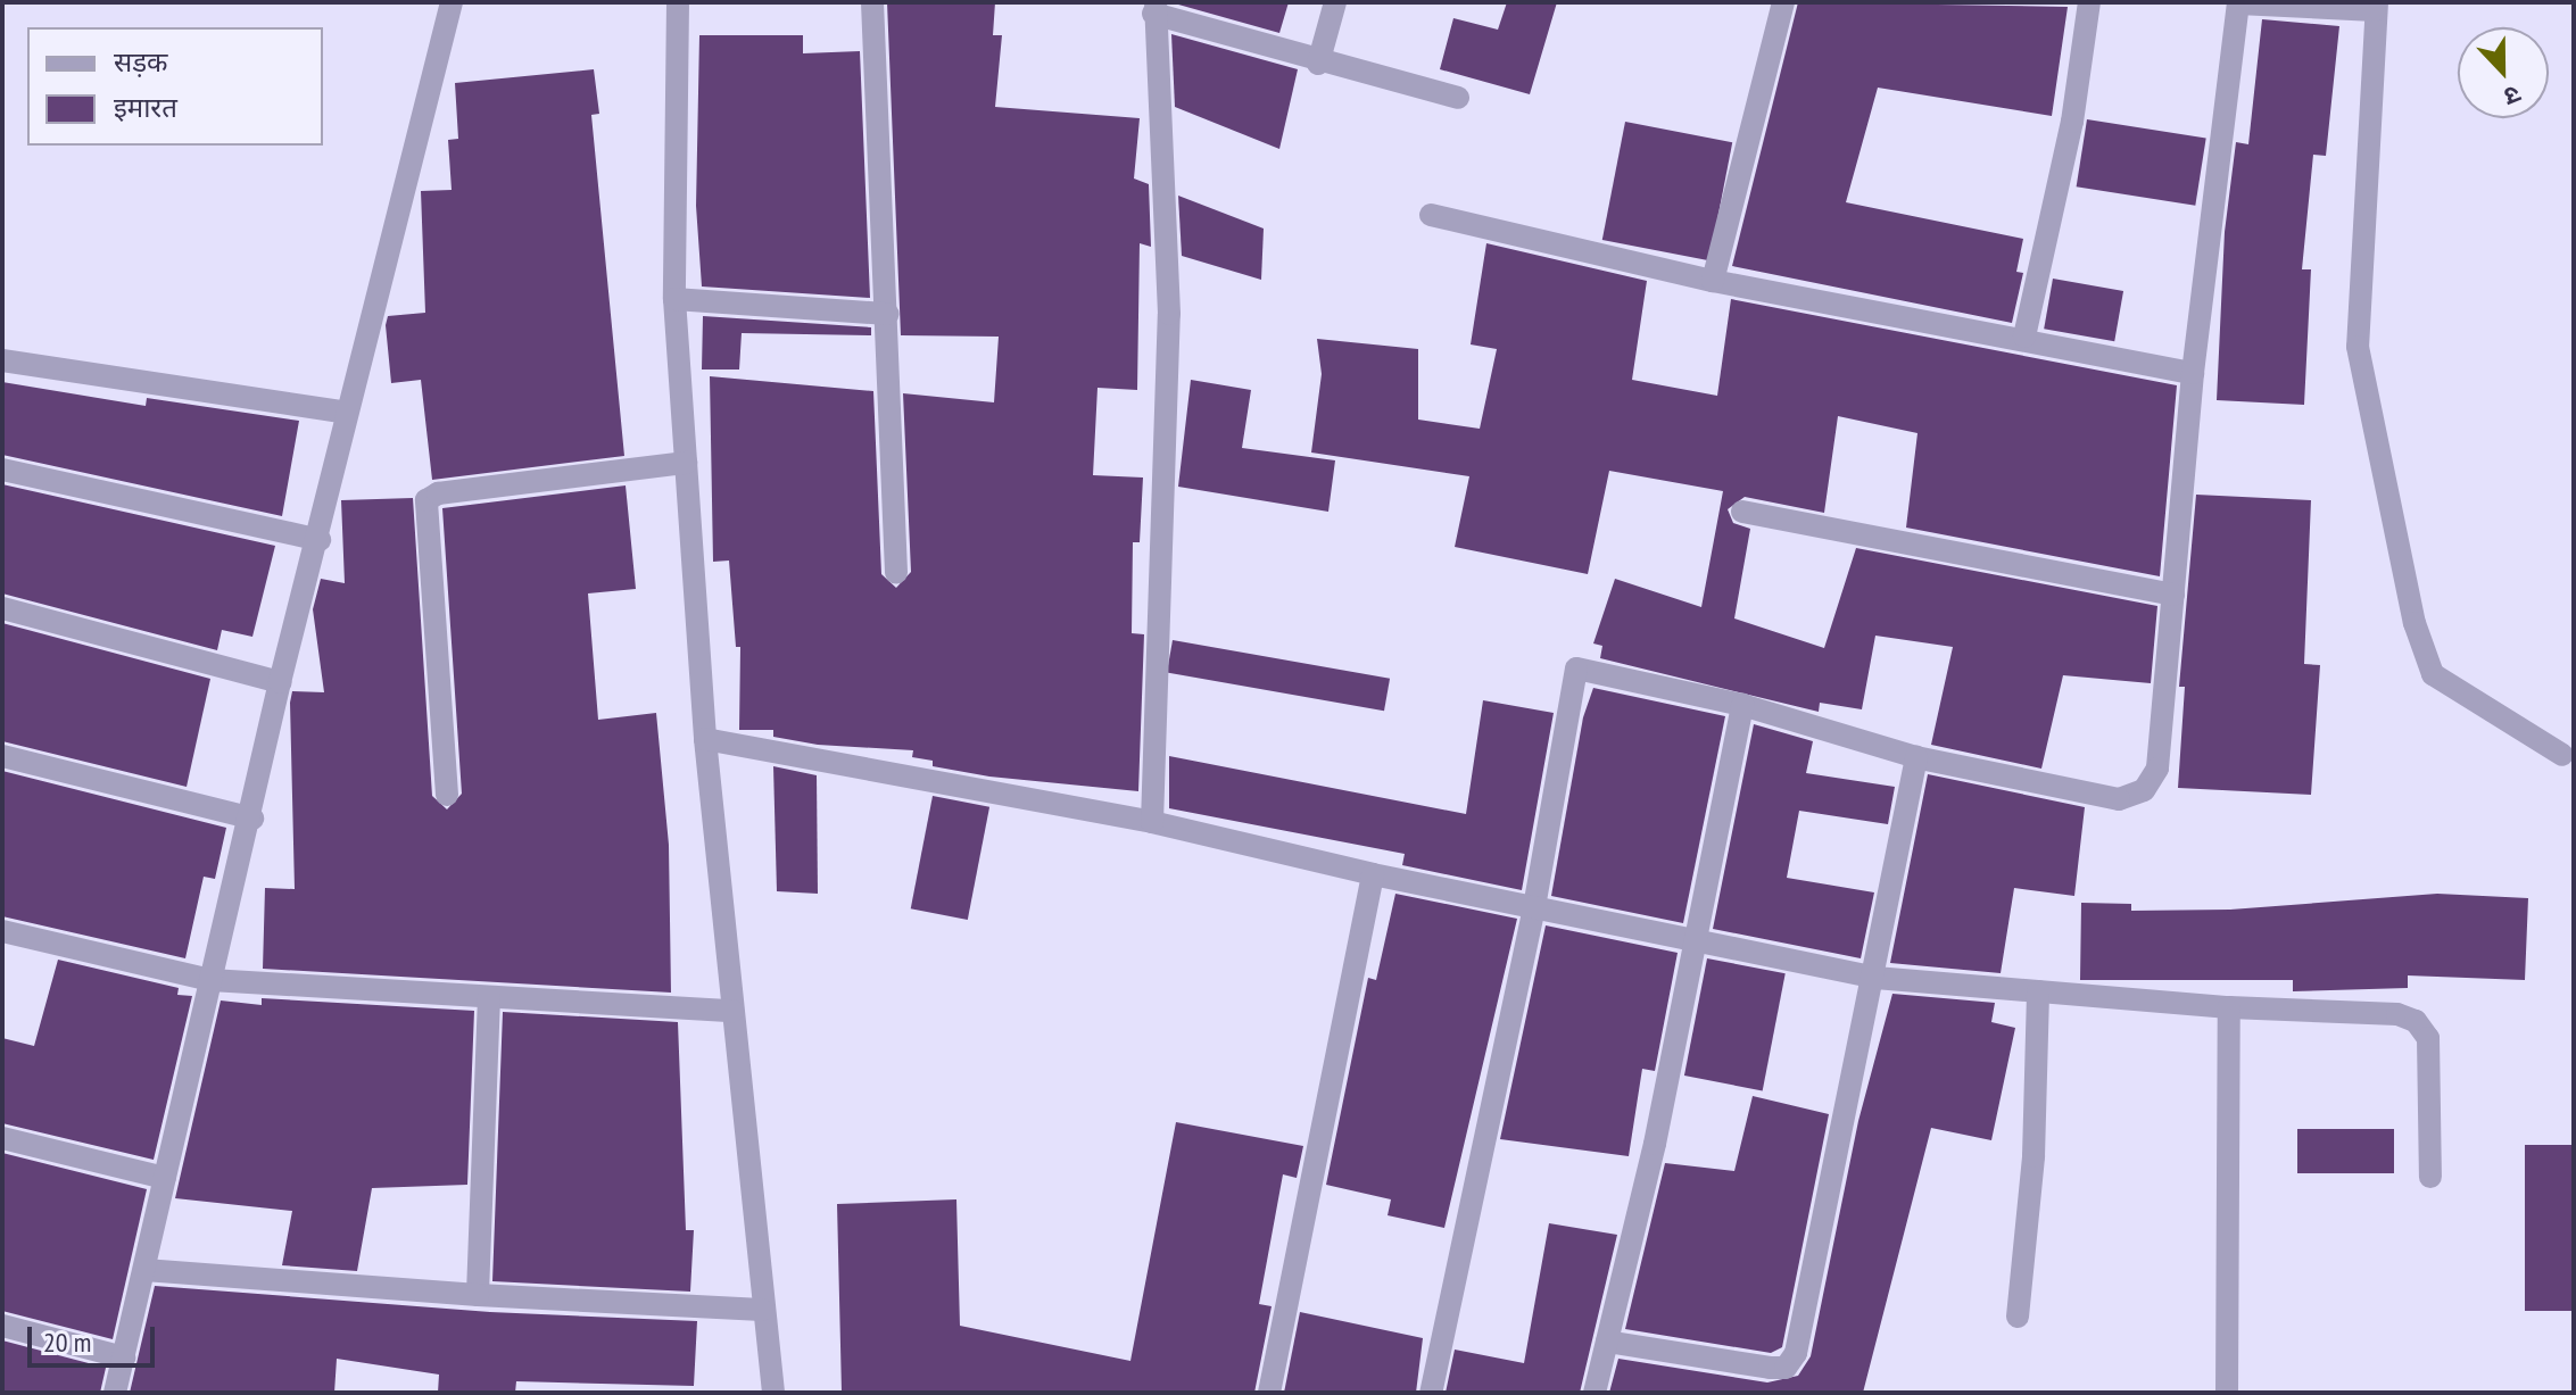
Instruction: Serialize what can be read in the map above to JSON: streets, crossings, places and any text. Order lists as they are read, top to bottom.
{
  "legend": ["सड़क", "इमारत"],
  "scale_bar": "20 m",
  "north": "bottom"
}
